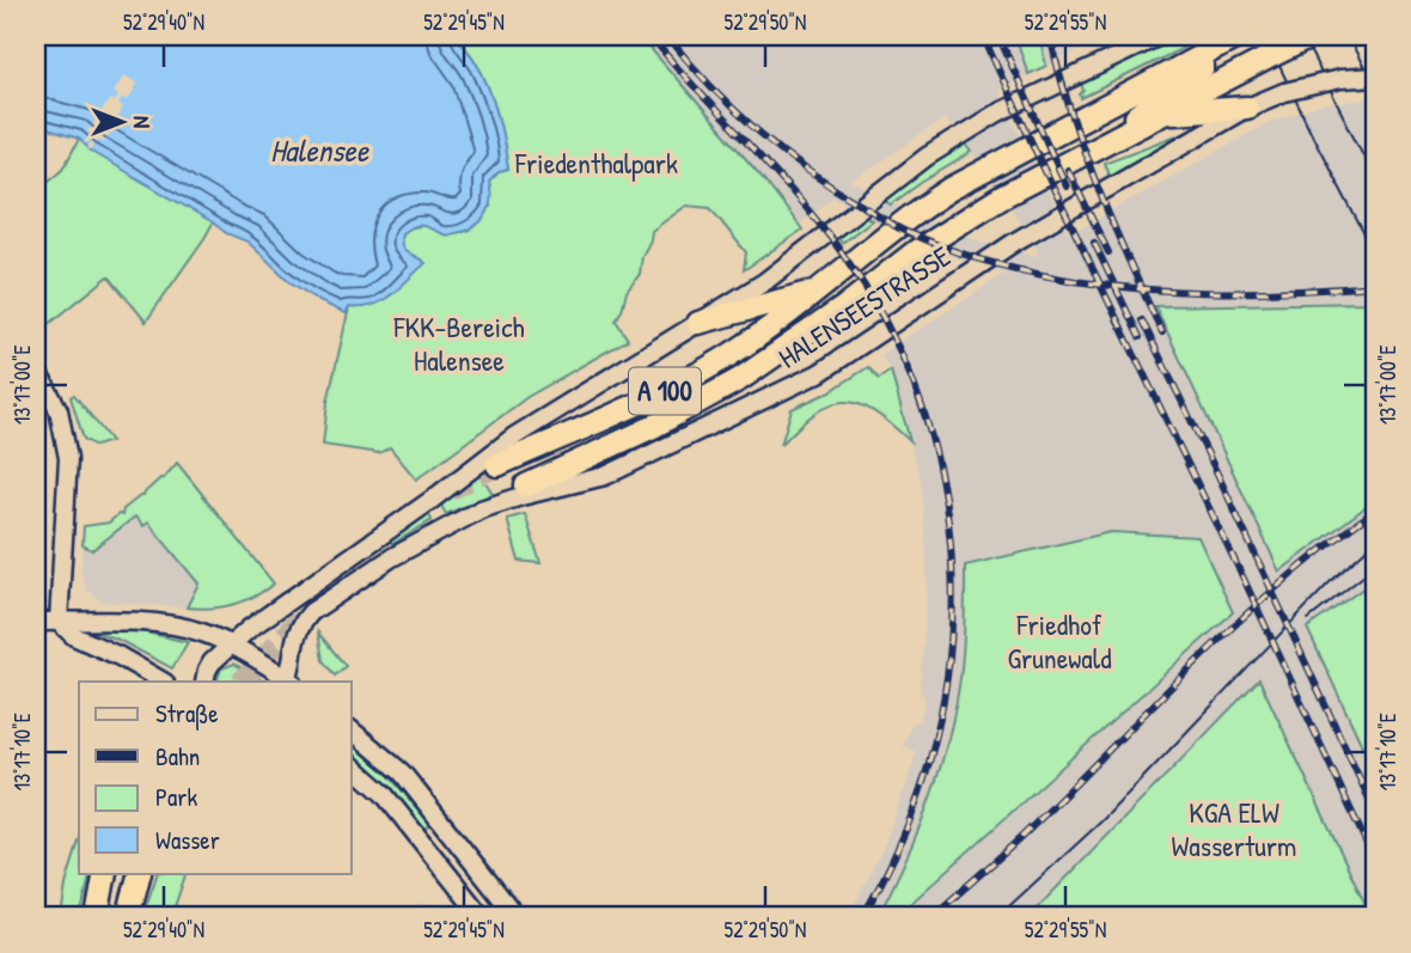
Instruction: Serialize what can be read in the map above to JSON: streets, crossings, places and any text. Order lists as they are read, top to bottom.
{
  "streets": {
    "highway": ["A 100"],
    "main road": ["HALENSEESTRASSE"]
  },
  "water": ["Halensee"],
  "parks": [
    "Friedenthalpark",
    "FKK-Bereich Halensee",
    "Friedhof Grunewald",
    "KGA ELW Wasserturm"
  ],
  "legend": [
    "Straße",
    "Bahn",
    "Park",
    "Wasser"
  ],
  "north": "right",
  "coordinates": [
    "52°29'40\"N",
    "52°29'45\"N",
    "52°29'50\"N",
    "52°29'55\"N",
    "13°17'00\"E",
    "13°17'10\"E"
  ]
}
